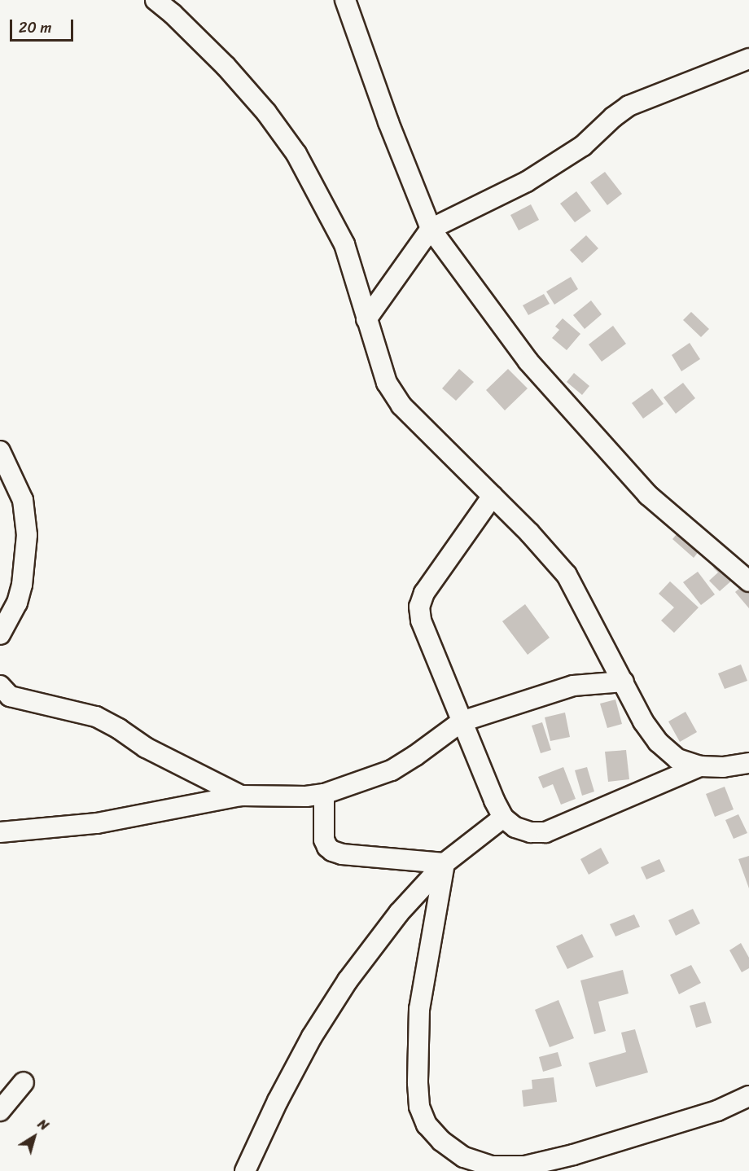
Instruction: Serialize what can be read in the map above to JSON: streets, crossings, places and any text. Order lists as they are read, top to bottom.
{
  "scale_bar": "20 m",
  "north": "top right"
}
